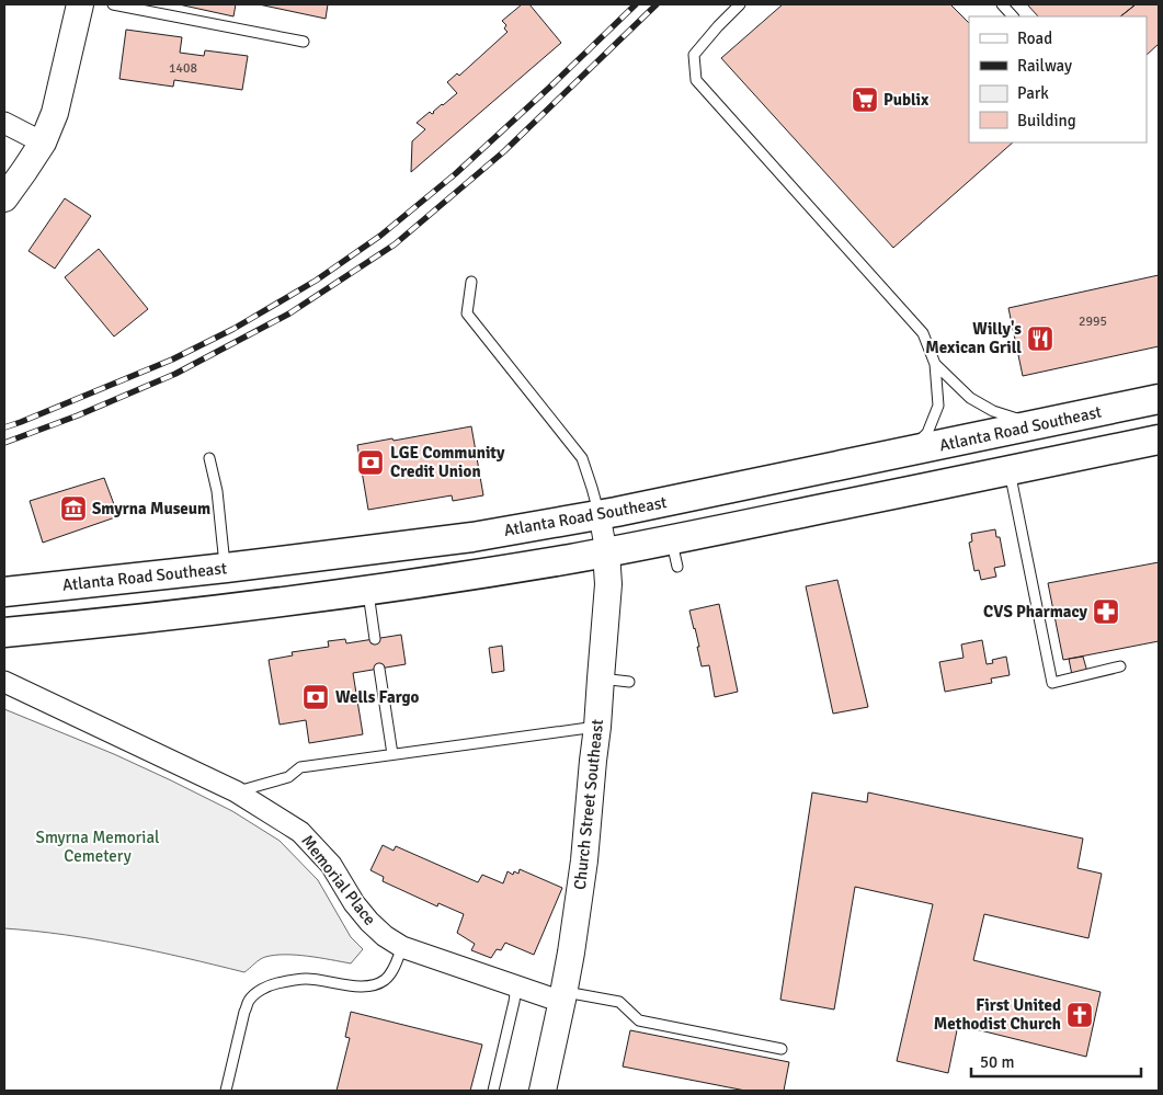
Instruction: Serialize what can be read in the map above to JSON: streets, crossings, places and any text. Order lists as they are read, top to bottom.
{
  "streets": {
    "main road": ["Atlanta Road Southeast"],
    "street": ["Church Street Southeast", "Memorial Place"]
  },
  "crossings": [
    ["Atlanta Road Southeast", "Church Street Southeast"],
    ["Church Street Southeast", "Memorial Place"]
  ],
  "parks": ["Smyrna Memorial Cemetery"],
  "places": {
    "supermarket": ["Publix"],
    "restaurant": ["Willy's Mexican Grill"],
    "bank": ["LGE Community Credit Union", "Wells Fargo"],
    "museum": ["Smyrna Museum"],
    "pharmacy": ["CVS Pharmacy"],
    "church": ["First United Methodist Church"]
  },
  "house_numbers": ["1408", "2995"],
  "legend": [
    "Road",
    "Railway",
    "Park",
    "Building"
  ],
  "scale_bar": "50 m"
}
